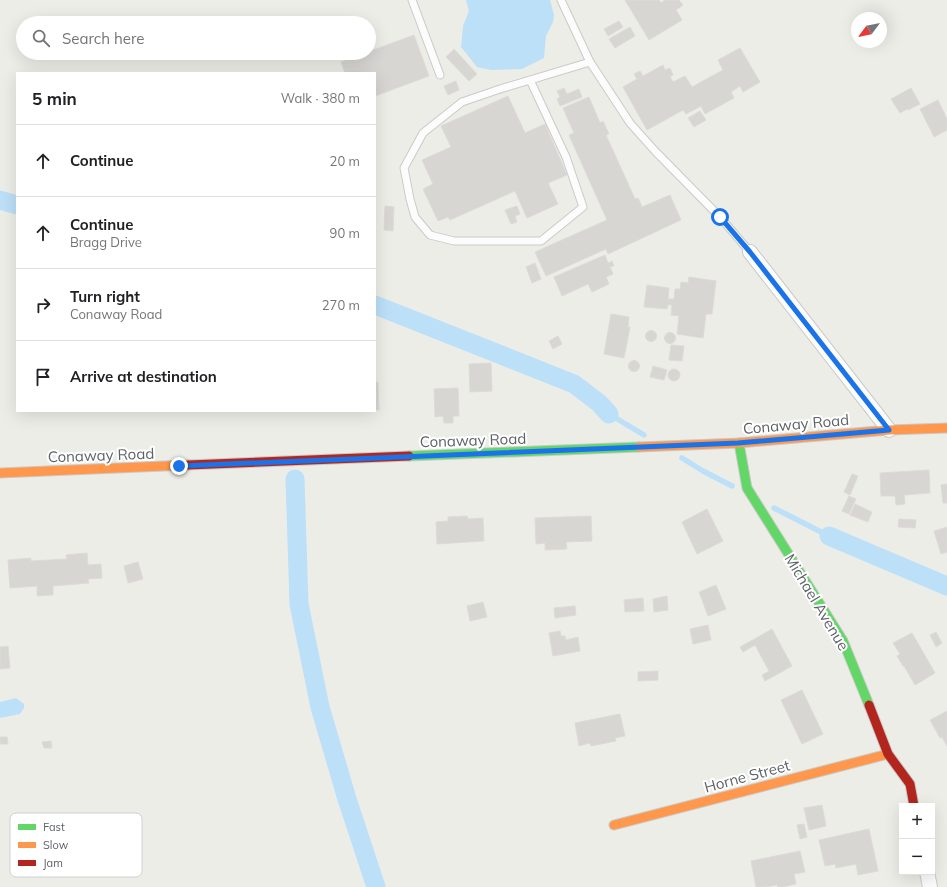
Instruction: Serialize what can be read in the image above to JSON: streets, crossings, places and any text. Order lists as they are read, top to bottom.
{
  "streets": {
    "street": ["Conaway Road", "Michael Avenue", "Horne Street"]
  },
  "crossings": [
    ["Conaway Road", "Michael Avenue"],
    ["Michael Avenue", "Horne Street"]
  ],
  "legend": ["Fast", "Slow", "Jam"],
  "north": "bottom left",
  "page": {
    "search": "Search here",
    "heading": ["5 min", "Walk · 380 m"],
    "list": [
      ["Continue", "20 m"],
      ["Continue", "Bragg Drive", "90 m"],
      ["Turn right", "Conaway Road", "270 m"],
      "Arrive at destination"
    ],
    "map_buttons": ["+", "−"]
  }
}
